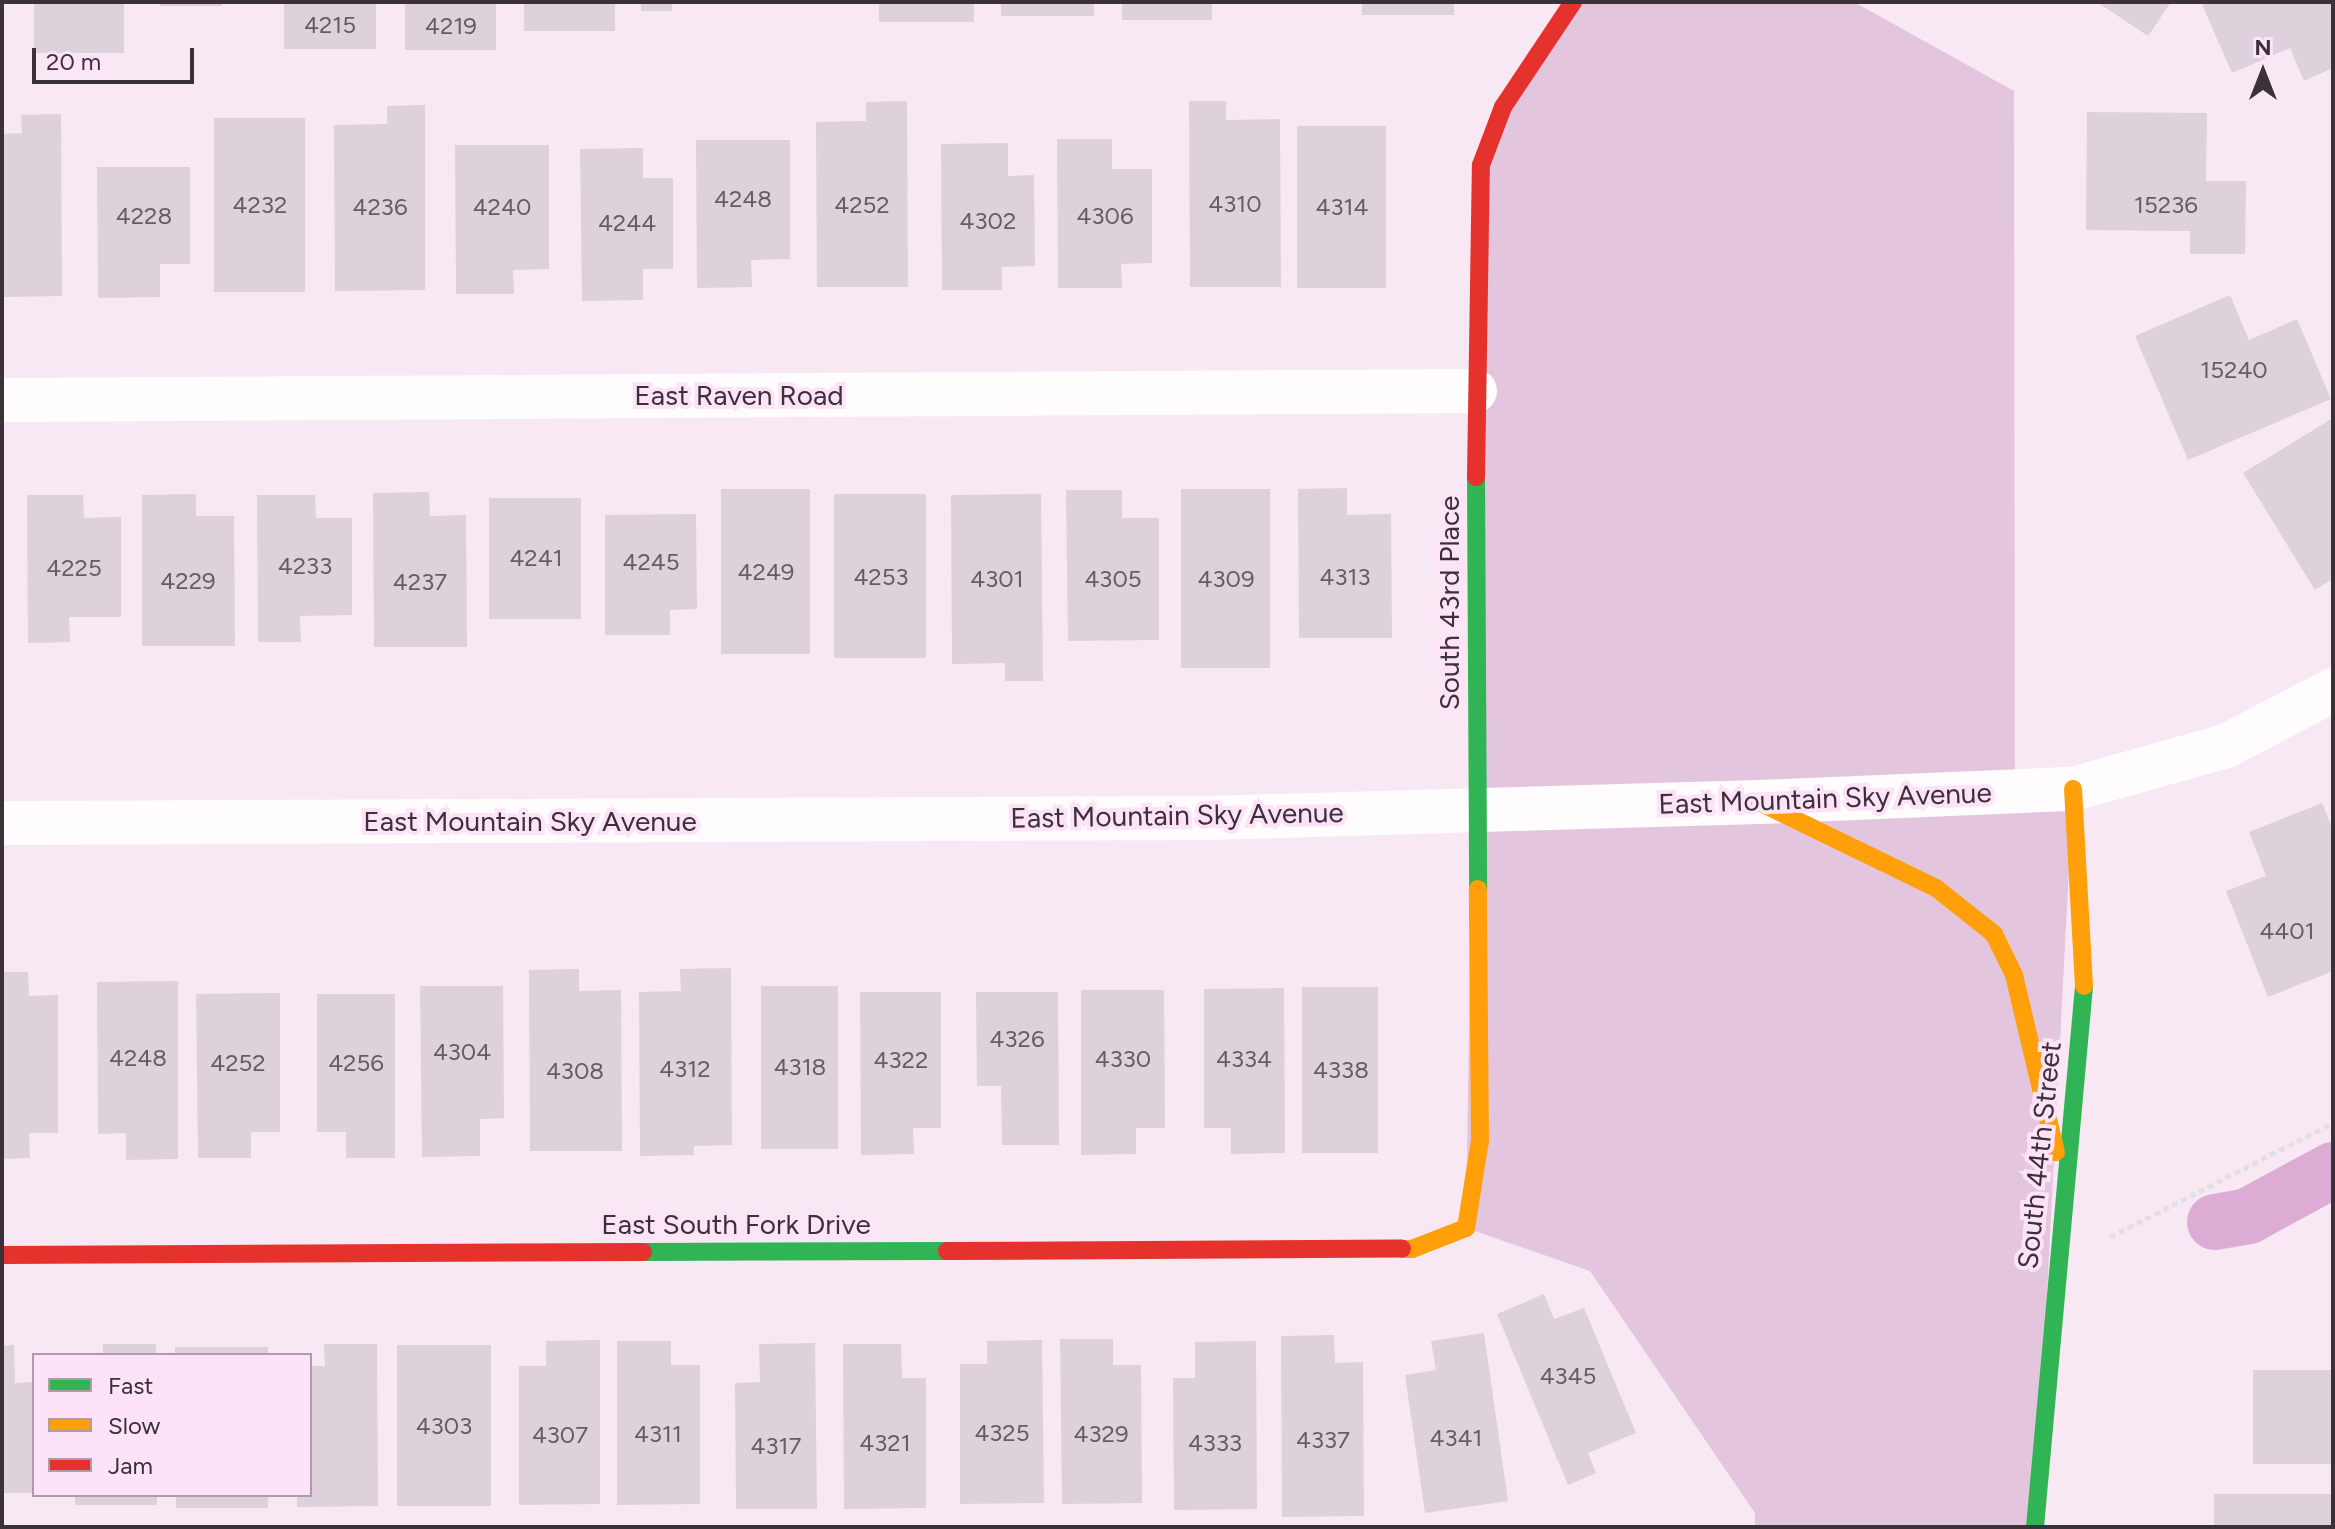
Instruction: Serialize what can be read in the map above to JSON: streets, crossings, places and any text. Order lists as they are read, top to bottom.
{
  "streets": {
    "street": [
      "East Raven Road",
      "South 43rd Place",
      "East Mountain Sky Avenue",
      "South 44th Street",
      "East South Fork Drive"
    ]
  },
  "crossings": [
    ["East Raven Road", "South 43rd Place"],
    ["South 43rd Place", "East Mountain Sky Avenue"],
    ["South 43rd Place", "East South Fork Drive"],
    ["East Mountain Sky Avenue", "South 44th Street"]
  ],
  "house_numbers": [
    "4215",
    "4219",
    "4248",
    "4310",
    "4232",
    "4252",
    "15236",
    "4236",
    "4240",
    "4314",
    "4228",
    "4306",
    "4302",
    "4244",
    "15240",
    "4241",
    "4245",
    "4233",
    "4225",
    "4249",
    "4253",
    "4313",
    "4301",
    "4305",
    "4309",
    "4229",
    "4237",
    "4401",
    "4326",
    "4304",
    "4248",
    "4330",
    "4334",
    "4322",
    "4252",
    "4256",
    "4318",
    "4312",
    "4338",
    "4308",
    "4345",
    "4303",
    "4325",
    "4311",
    "4329",
    "4307",
    "4341",
    "4337",
    "4321",
    "4333",
    "4317"
  ],
  "legend": ["Fast", "Slow", "Jam"],
  "scale_bar": "20 m",
  "north": "top"
}
